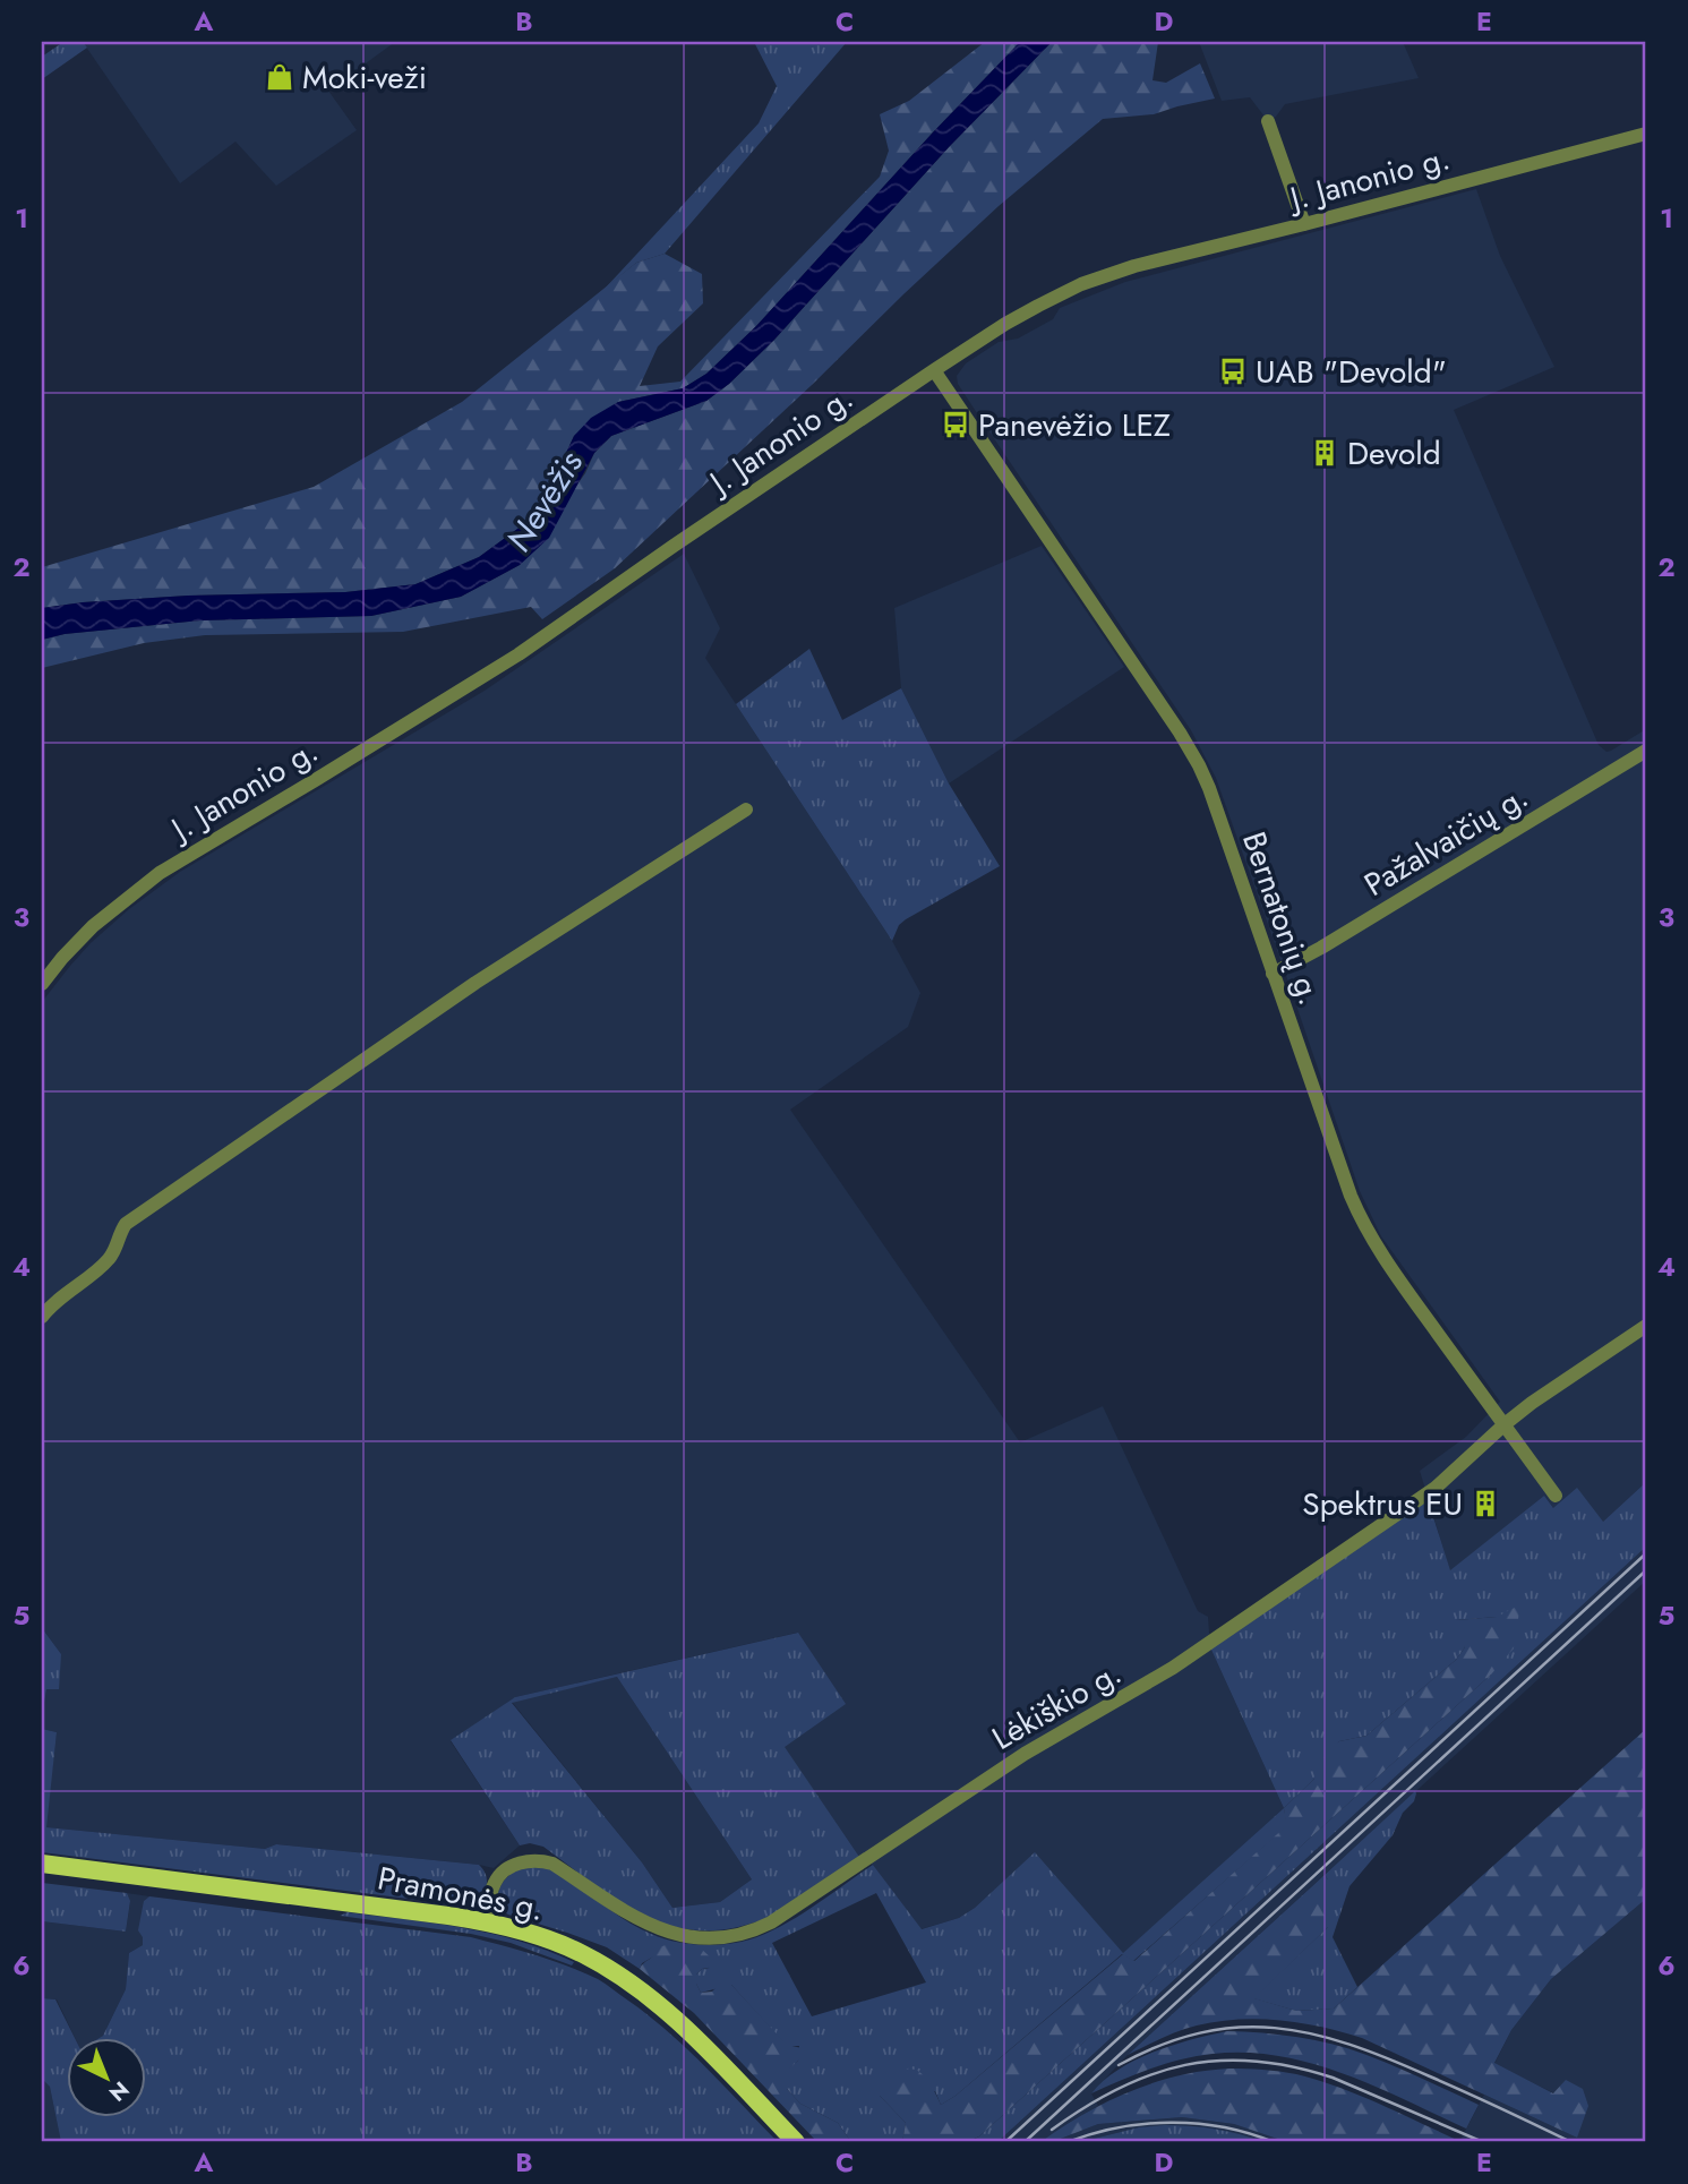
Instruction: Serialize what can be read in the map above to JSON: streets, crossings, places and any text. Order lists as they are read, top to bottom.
{
  "streets": {
    "main road": ["Pramonės g."],
    "street": [
      "J. Janonio g.",
      "Pažalvaičių g.",
      "Bernatonių g.",
      "Lėkiškio g."
    ]
  },
  "crossings": [
    ["J. Janonio g.", "Bernatonių g."],
    ["Pažalvaičių g.", "Bernatonių g."],
    ["Bernatonių g.", "Lėkiškio g."],
    ["Lėkiškio g.", "Pramonės g."]
  ],
  "water": ["Nevėžis"],
  "places": {
    "shop": ["Moki-veži"],
    "bus stop": ["UAB \"Devold\"", "Panevėžio LEZ"],
    "building": ["Devold", "Spektrus EU"]
  },
  "north": "bottom right",
  "grid": {
    "columns": [
      "A",
      "B",
      "C",
      "D",
      "E"
    ],
    "rows": [
      "1",
      "2",
      "3",
      "4",
      "5",
      "6"
    ]
  }
}
